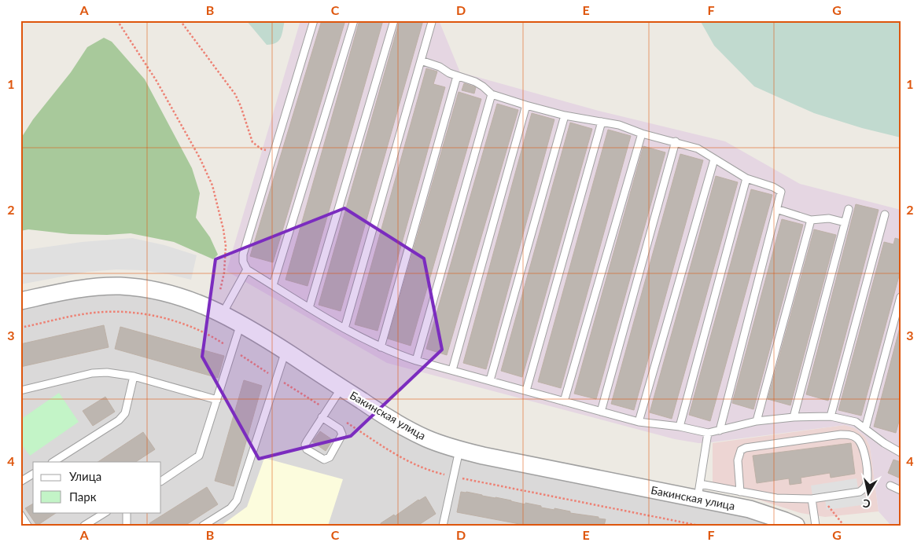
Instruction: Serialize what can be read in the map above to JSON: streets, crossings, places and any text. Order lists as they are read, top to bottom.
{
  "streets": {
    "street": ["Бакинская улица"]
  },
  "legend": ["Улица", "Парк"],
  "north": "bottom",
  "grid": {
    "columns": [
      "A",
      "B",
      "C",
      "D",
      "E",
      "F",
      "G"
    ],
    "rows": [
      "1",
      "2",
      "3",
      "4"
    ]
  }
}
